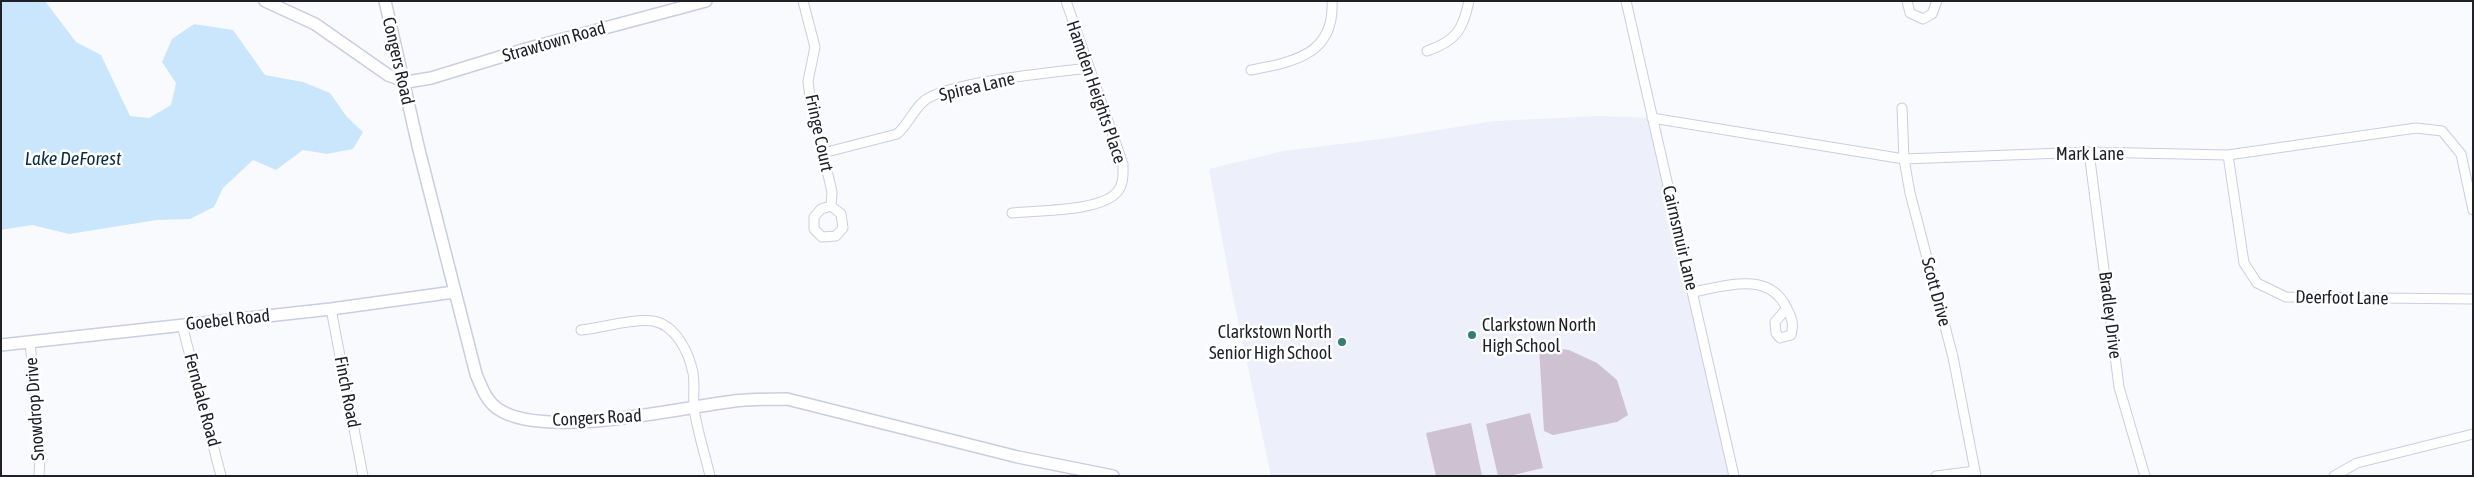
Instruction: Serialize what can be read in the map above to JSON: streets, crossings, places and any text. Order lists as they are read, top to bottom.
{
  "streets": {
    "street": [
      "Strawtown Road",
      "Congers Road",
      "Spirea Lane",
      "Hamden Heights Place",
      "Fringe Court",
      "Mark Lane",
      "Cairnsmuir Lane",
      "Scott Drive",
      "Deerfoot Lane",
      "Bradley Drive",
      "Goebel Road",
      "Finch Road",
      "Ferndale Road",
      "Snowdrop Drive"
    ]
  },
  "crossings": [
    ["Strawtown Road", "Congers Road"],
    ["Congers Road", "Goebel Road"],
    ["Spirea Lane", "Hamden Heights Place"],
    ["Spirea Lane", "Fringe Court"],
    ["Mark Lane", "Cairnsmuir Lane"],
    ["Mark Lane", "Scott Drive"],
    ["Mark Lane", "Deerfoot Lane"],
    ["Mark Lane", "Bradley Drive"],
    ["Goebel Road", "Finch Road"],
    ["Goebel Road", "Ferndale Road"],
    ["Goebel Road", "Snowdrop Drive"]
  ],
  "water": ["Lake DeForest"],
  "places": ["Clarkstown North High School", "Clarkstown North Senior High School"]
}
